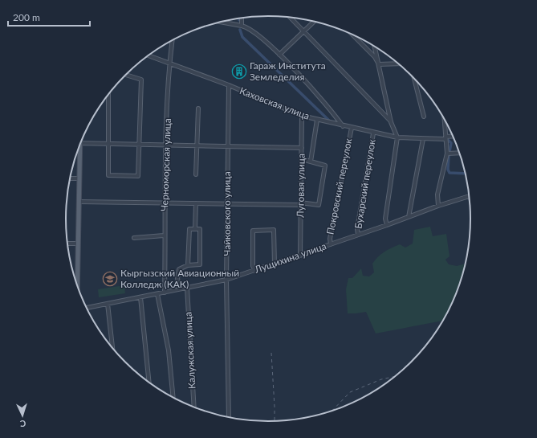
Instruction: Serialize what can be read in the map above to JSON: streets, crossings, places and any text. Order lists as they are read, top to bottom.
{
  "streets": {
    "street": [
      "Каховская улица",
      "Черноморская улица",
      "Бухарский переулок",
      "Луговая улица",
      "Покровский переулок",
      "Чайковского улица",
      "Лущихина улица",
      "Калужская улица"
    ]
  },
  "crossings": [
    ["Каховская улица", "Черноморская улица"],
    ["Каховская улица", "Бухарский переулок"],
    ["Каховская улица", "Луговая улица"],
    ["Каховская улица", "Покровский переулок"],
    ["Каховская улица", "Чайковского улица"],
    ["Черноморская улица", "Лущихина улица"],
    ["Бухарский переулок", "Лущихина улица"],
    ["Луговая улица", "Лущихина улица"],
    ["Покровский переулок", "Лущихина улица"],
    ["Чайковского улица", "Лущихина улица"],
    ["Лущихина улица", "Калужская улица"]
  ],
  "places": {
    "building": ["Гараж Института Земледелия"],
    "school or university": ["Кыргызский Авиационный Колледж (КАК)"]
  },
  "scale_bar": "200 m",
  "north": "bottom"
}
